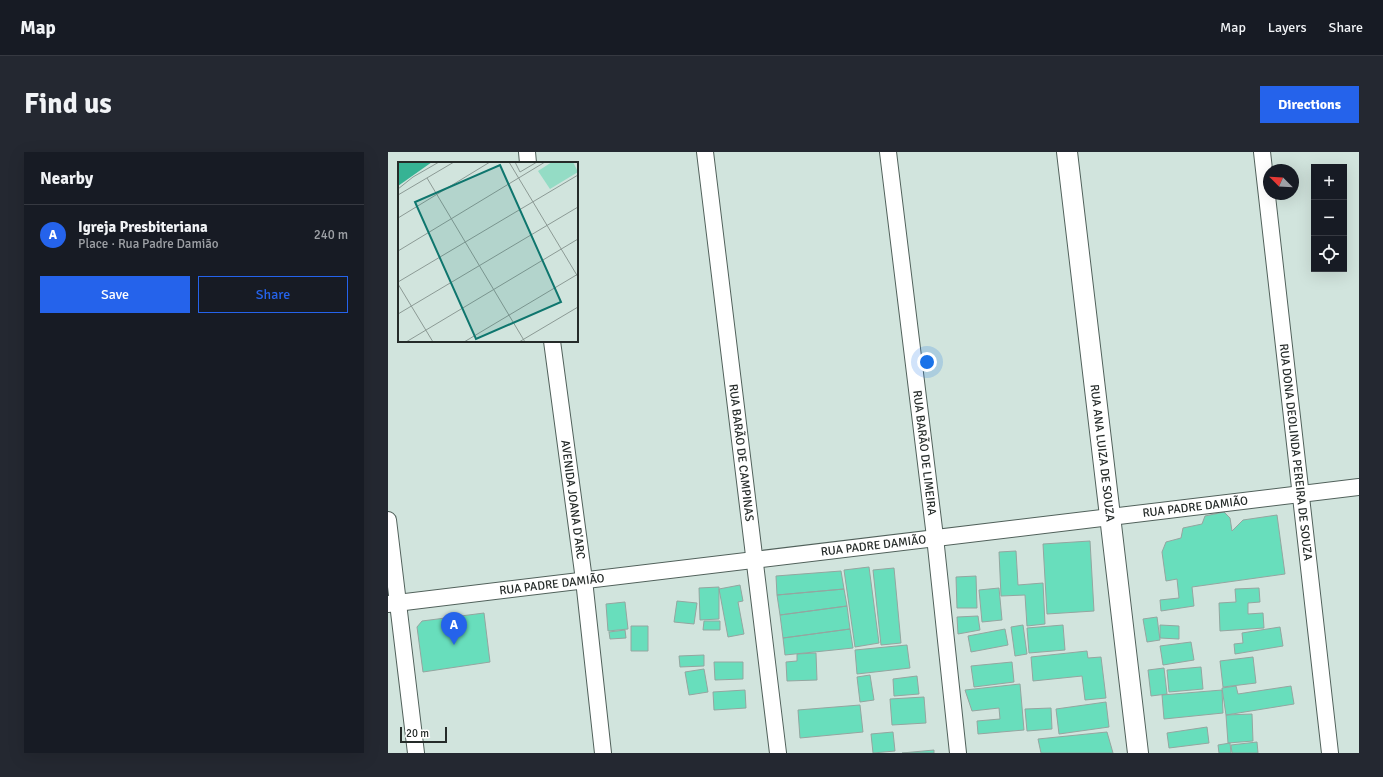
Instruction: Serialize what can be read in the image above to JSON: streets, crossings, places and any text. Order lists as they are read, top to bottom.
{
  "streets": {
    "street": [
      "RUA BARÃO DE LIMEIRA",
      "RUA BARÃO DE CAMPINAS",
      "RUA ANA LUIZA DE SOUZA",
      "RUA DONA DEOLINDA PEREIRA DE SOUZA",
      "AVENIDA JOANA D'ARC",
      "RUA PADRE DAMIÃO"
    ]
  },
  "crossings": [
    ["RUA BARÃO DE LIMEIRA", "RUA PADRE DAMIÃO"],
    ["RUA BARÃO DE CAMPINAS", "RUA PADRE DAMIÃO"],
    ["RUA ANA LUIZA DE SOUZA", "RUA PADRE DAMIÃO"],
    ["RUA DONA DEOLINDA PEREIRA DE SOUZA", "RUA PADRE DAMIÃO"],
    ["AVENIDA JOANA D'ARC", "RUA PADRE DAMIÃO"]
  ],
  "scale_bar": "20 m",
  "north": "top left",
  "page": {
    "header": "Map",
    "nav": ["Map", "Layers", "Share"],
    "buttons": [
      "Directions",
      ["Save", "Share"]
    ],
    "title": "Find us",
    "heading": "Nearby",
    "map_buttons": ["+", "−"],
    "list": [
      {
        "mark": "A",
        "name": "Igreja Presbiteriana",
        "note": "Place · Rua Padre Damião",
        "value": "240 m"
      }
    ],
    "pins": "A",
    "scale": "20 m"
  }
}
